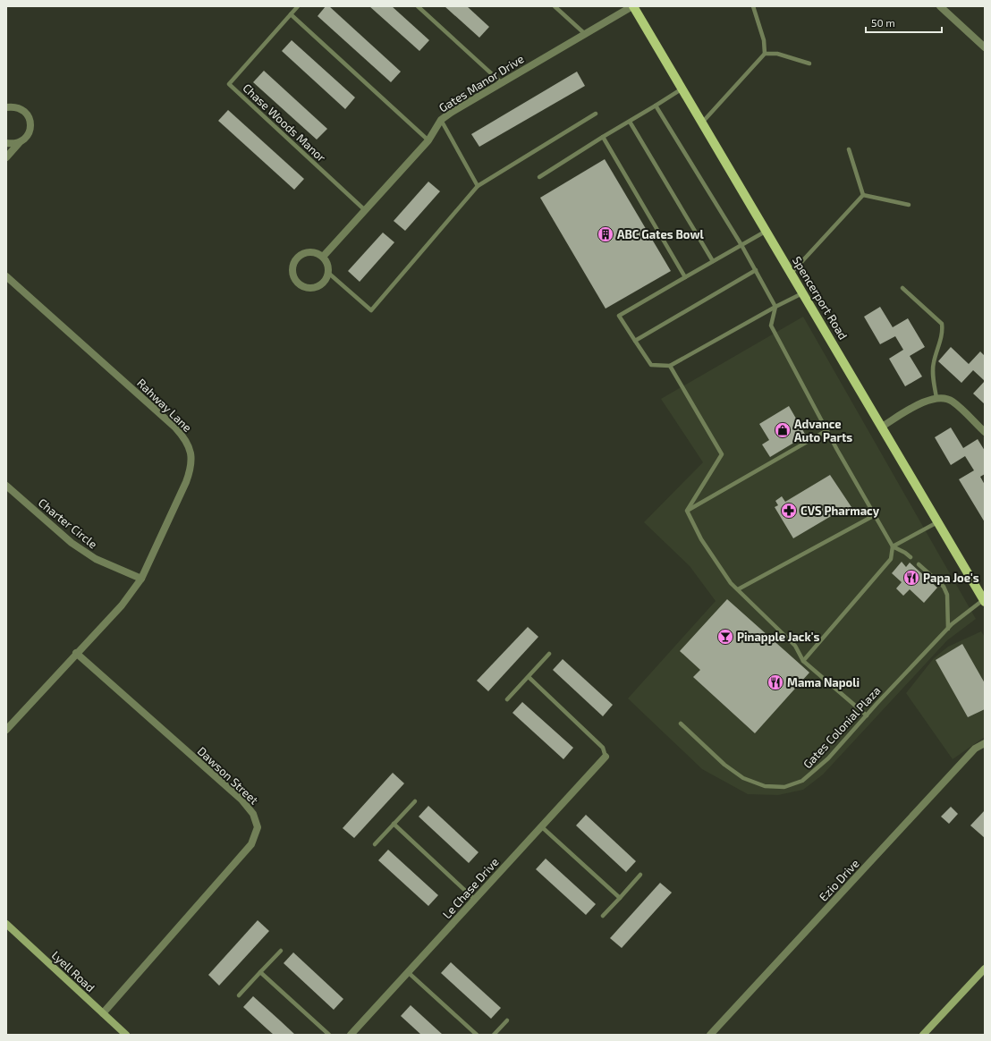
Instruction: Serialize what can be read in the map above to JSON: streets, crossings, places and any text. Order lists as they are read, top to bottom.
{
  "streets": {
    "main road": ["Spencerport Road"],
    "street": [
      "Gates Manor Drive",
      "Rahway Lane",
      "Charter Circle",
      "Dawson Street",
      "Ezio Drive",
      "Le Chase Drive",
      "Lyell Road"
    ],
    "lane": ["Chase Woods Manor", "Gates Colonial Plaza"]
  },
  "crossings": [
    ["Gates Manor Drive", "Chase Woods Manor"],
    ["Gates Manor Drive", "Spencerport Road"],
    ["Spencerport Road", "Gates Colonial Plaza"],
    ["Rahway Lane", "Charter Circle"],
    ["Rahway Lane", "Dawson Street"],
    ["Dawson Street", "Lyell Road"]
  ],
  "places": {
    "building": ["ABC Gates Bowl"],
    "shop": ["Advance Auto Parts"],
    "pharmacy": ["CVS Pharmacy"],
    "restaurant": ["Papa Joe's", "Mama Napoli"],
    "bar": ["Pinapple Jack's"]
  },
  "scale_bar": "50 m"
}
